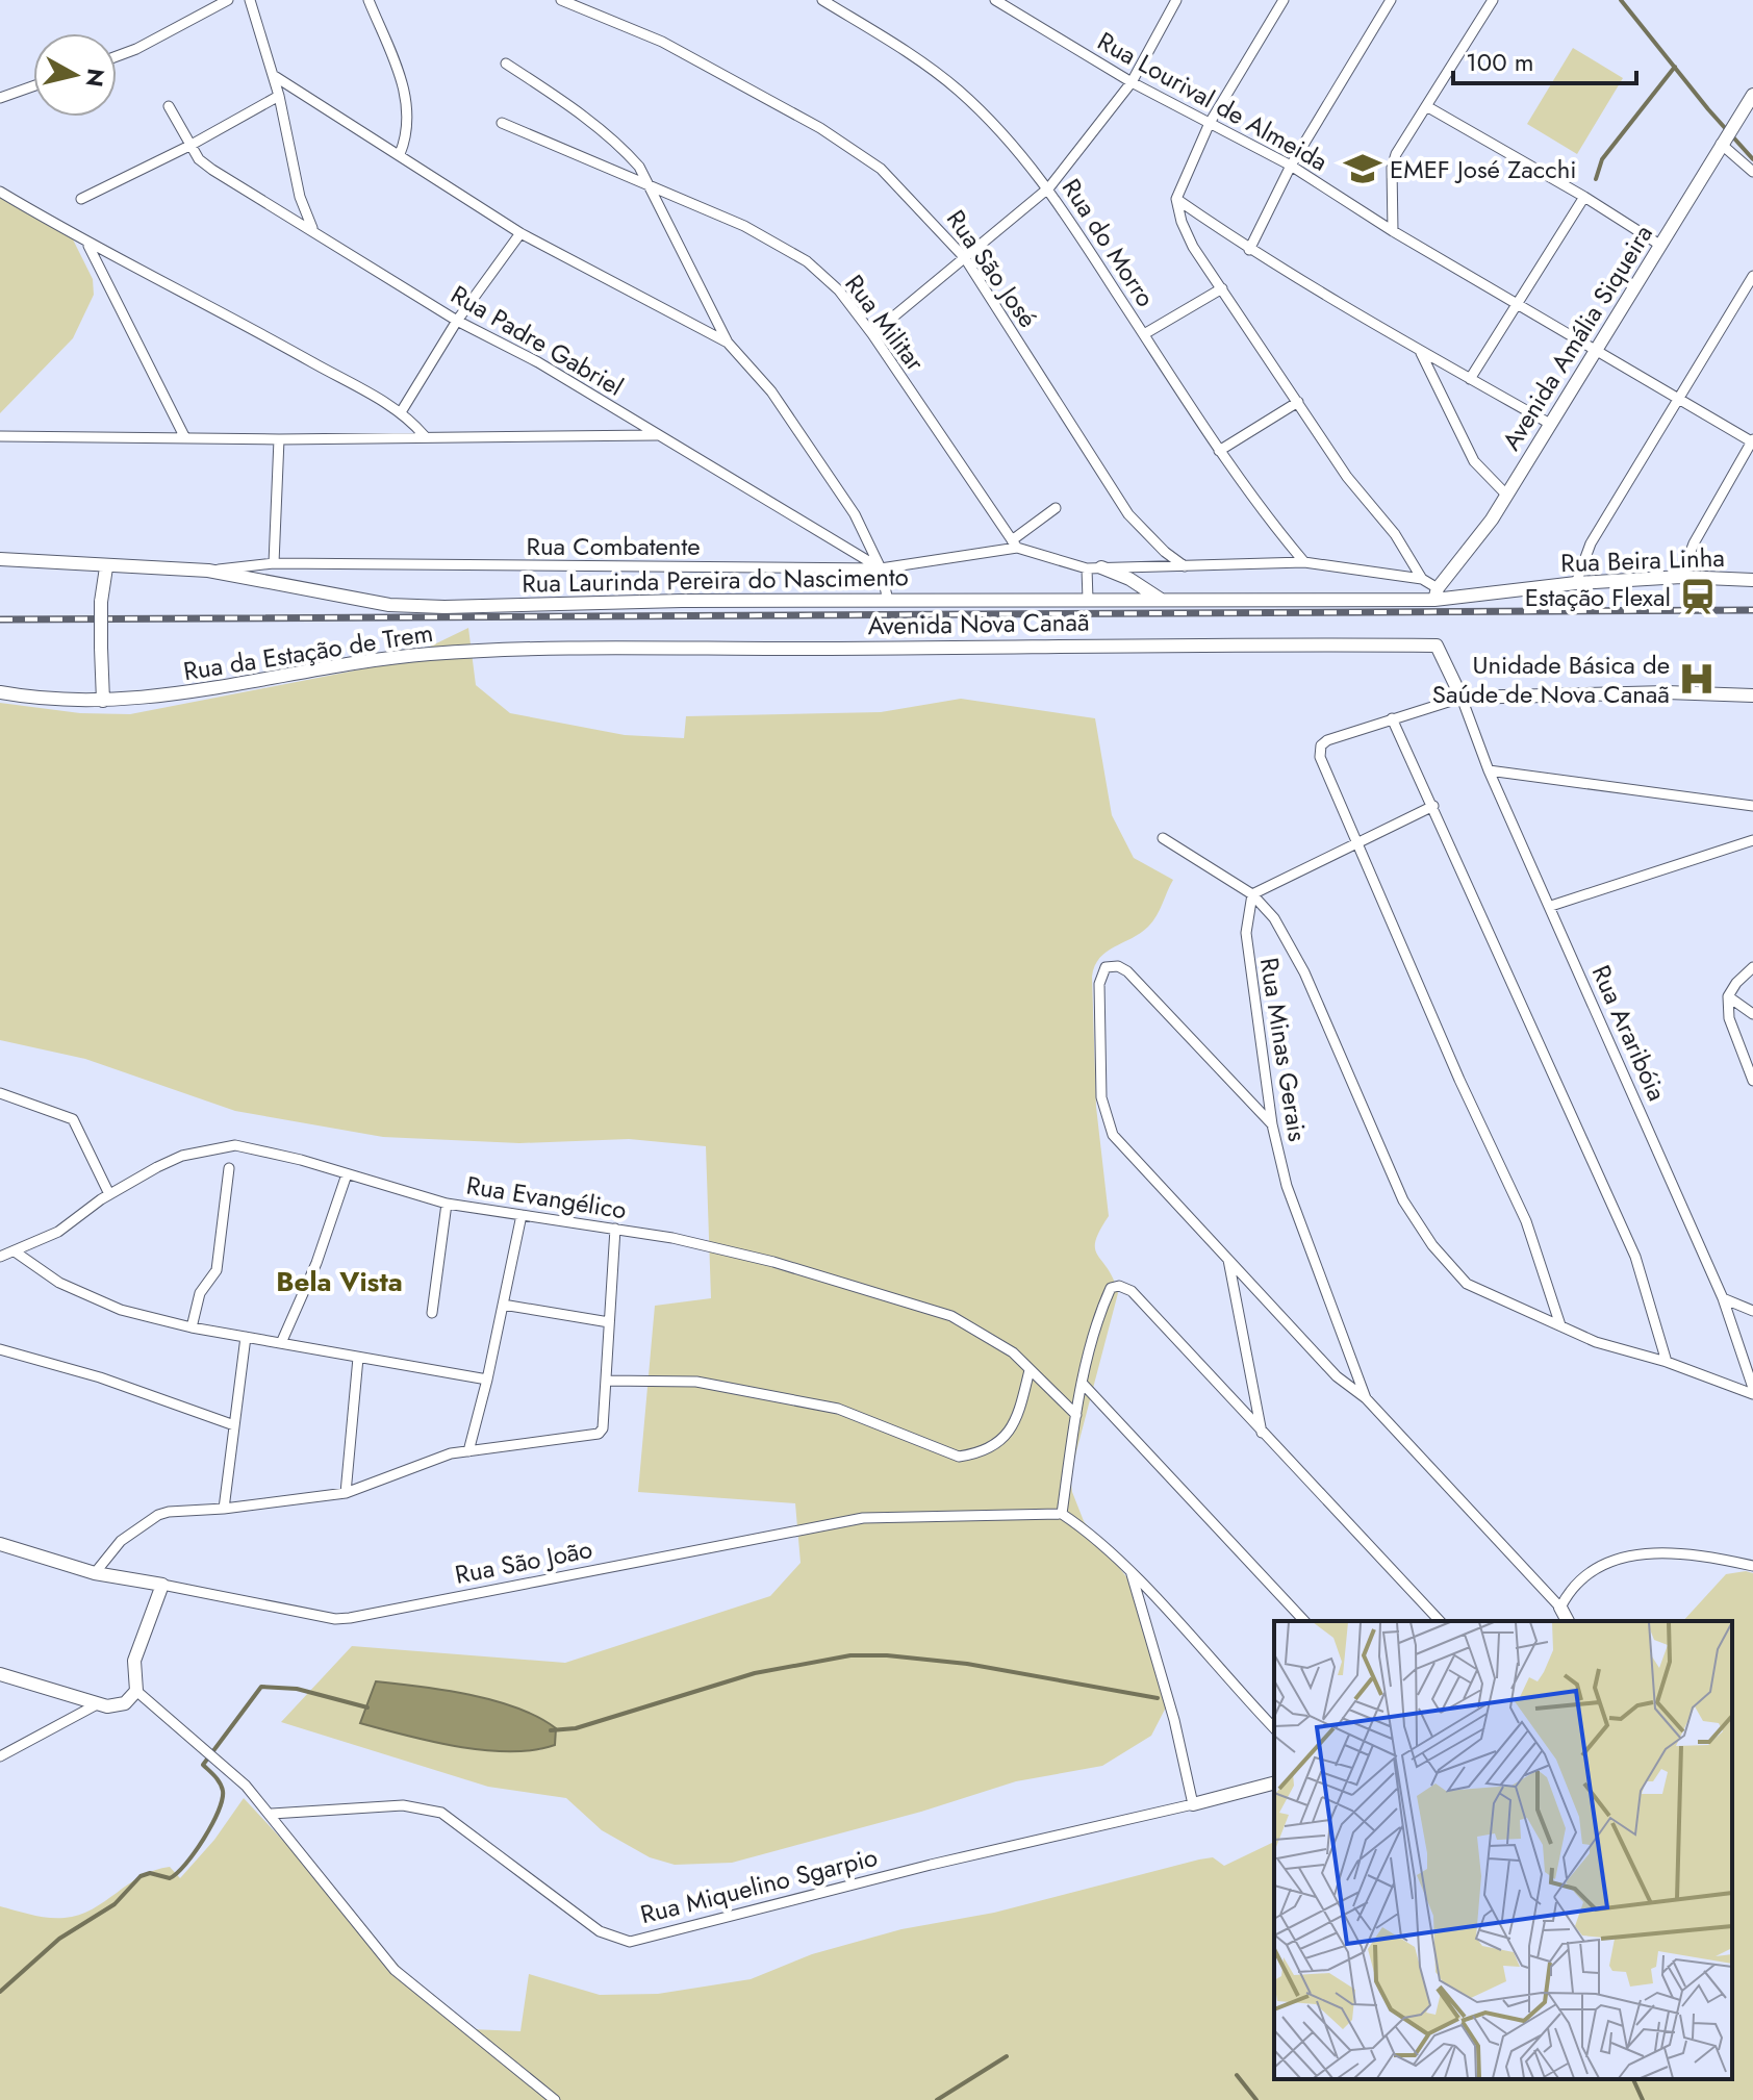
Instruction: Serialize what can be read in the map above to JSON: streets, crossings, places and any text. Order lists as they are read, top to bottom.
{
  "streets": {
    "street": [
      "Rua Lourival de Almeida",
      "Rua do Morro",
      "Rua São José",
      "Rua Militar",
      "Avenida Amália Siqueira",
      "Rua Padre Gabriel",
      "Rua Combatente",
      "Rua Beira Linha",
      "Rua Laurinda Pereira do Nascimento",
      "Avenida Nova Canaã",
      "Rua da Estação de Trem",
      "Rua Araribóia",
      "Rua Minas Gerais",
      "Rua Evangélico",
      "Rua São João",
      "Rua Miquelino Sgarpio"
    ]
  },
  "crossings": [
    ["Rua Lourival de Almeida", "Avenida Amália Siqueira"],
    ["Rua Militar", "Rua Combatente"],
    ["Avenida Amália Siqueira", "Rua Beira Linha"],
    ["Avenida Amália Siqueira", "Rua Laurinda Pereira do Nascimento"],
    ["Rua Padre Gabriel", "Rua Combatente"],
    ["Rua Combatente", "Rua Laurinda Pereira do Nascimento"],
    ["Rua Beira Linha", "Rua Laurinda Pereira do Nascimento"],
    ["Avenida Nova Canaã", "Rua da Estação de Trem"],
    ["Avenida Nova Canaã", "Rua Araribóia"]
  ],
  "districts": ["Bela Vista"],
  "places": {
    "school or university": ["EMEF José Zacchi"],
    "station": ["Estação Flexal"],
    "hospital": ["Unidade Básica de Saúde de Nova Canaã"]
  },
  "scale_bar": "100 m",
  "north": "right"
}
